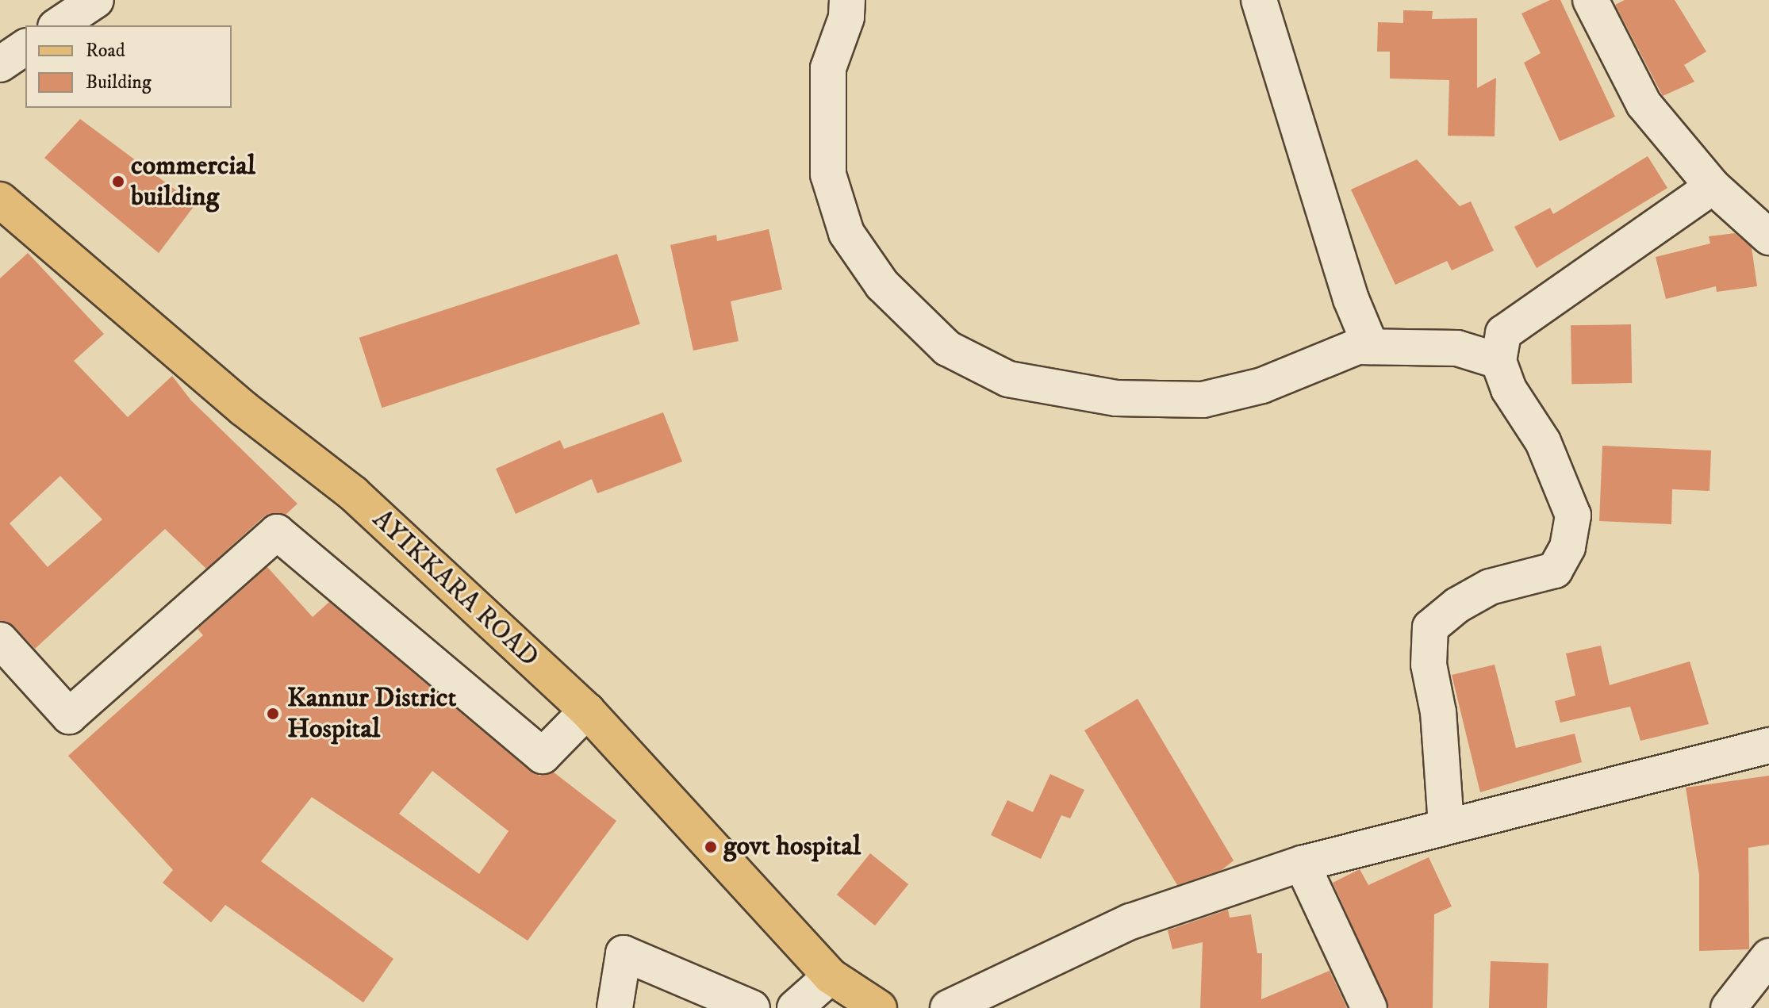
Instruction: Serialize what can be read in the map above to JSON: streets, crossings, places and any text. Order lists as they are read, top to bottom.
{
  "streets": {
    "main road": ["AYIKKARA ROAD"]
  },
  "places": ["commercial building", "Kannur District Hospital", "govt hospital"],
  "legend": ["Road", "Building"]
}
